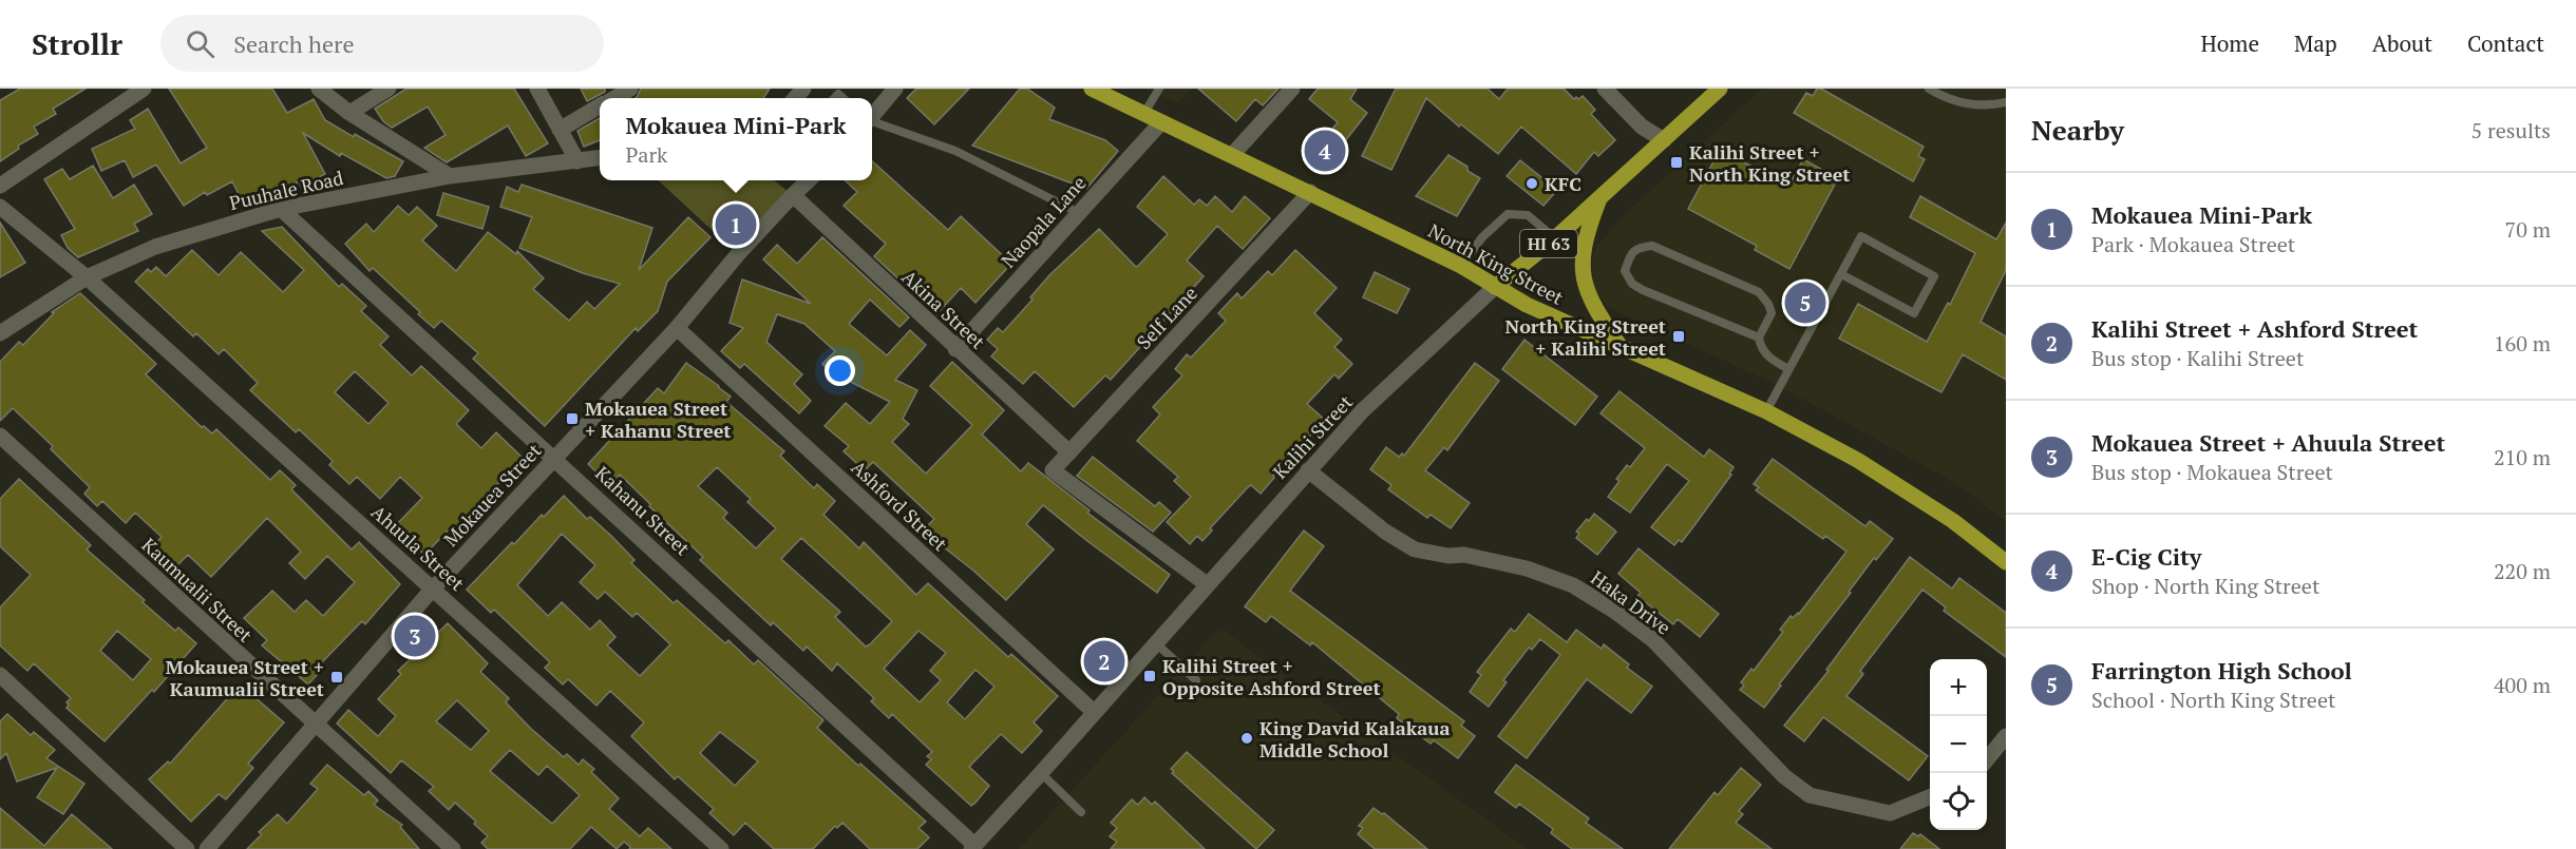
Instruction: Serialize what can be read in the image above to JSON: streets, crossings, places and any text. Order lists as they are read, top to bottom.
{
  "streets": {
    "main road": ["HI 63", "North King Street", "Kalihi Street"],
    "street": [
      "Puuhale Road",
      "Naopala Lane",
      "Akina Street",
      "Self Lane",
      "Mokauea Street",
      "Ashford Street",
      "Kahanu Street",
      "Ahuula Street",
      "Kaumualii Street",
      "Haka Drive"
    ]
  },
  "crossings": [
    ["Puuhale Road", "Kahanu Street"],
    ["Puuhale Road", "Ahuula Street"],
    ["Naopala Lane", "North King Street"],
    ["Naopala Lane", "Akina Street"],
    ["North King Street", "Self Lane"],
    ["North King Street", "Kalihi Street"],
    ["Akina Street", "Self Lane"],
    ["Akina Street", "Mokauea Street"],
    ["Self Lane", "Kalihi Street"],
    ["Kalihi Street", "Ashford Street"],
    ["Kalihi Street", "Kahanu Street"],
    ["Kalihi Street", "Haka Drive"],
    ["Mokauea Street", "Ashford Street"],
    ["Mokauea Street", "Kahanu Street"],
    ["Mokauea Street", "Ahuula Street"],
    ["Mokauea Street", "Kaumualii Street"]
  ],
  "places": {
    "transit": [
      "Kalihi Street + North King Street",
      "North King Street + Kalihi Street",
      "Mokauea Street + Kahanu Street",
      "Kalihi Street + Opposite Ashford Street",
      "Mokauea Street + Kaumualii Street"
    ],
    "other": ["KFC", "King David Kalakaua Middle School"]
  },
  "page": {
    "header": "Strollr",
    "search": "Search here",
    "nav": [
      "Home",
      "Map",
      "About",
      "Contact"
    ],
    "heading": ["Nearby", "5 results"],
    "popup": ["Mokauea Mini-Park", "Park"],
    "pins": [
      "4",
      "1",
      "5",
      "3",
      "2"
    ],
    "list": [
      {
        "mark": "1",
        "name": "Mokauea Mini-Park",
        "note": "Park · Mokauea Street",
        "value": "70 m"
      },
      {
        "mark": "2",
        "name": "Kalihi Street + Ashford Street",
        "note": "Bus stop · Kalihi Street",
        "value": "160 m"
      },
      {
        "mark": "3",
        "name": "Mokauea Street + Ahuula Street",
        "note": "Bus stop · Mokauea Street",
        "value": "210 m"
      },
      {
        "mark": "4",
        "name": "E-Cig City",
        "note": "Shop · North King Street",
        "value": "220 m"
      },
      {
        "mark": "5",
        "name": "Farrington High School",
        "note": "School · North King Street",
        "value": "400 m"
      }
    ],
    "map_buttons": ["+", "−"]
  }
}
